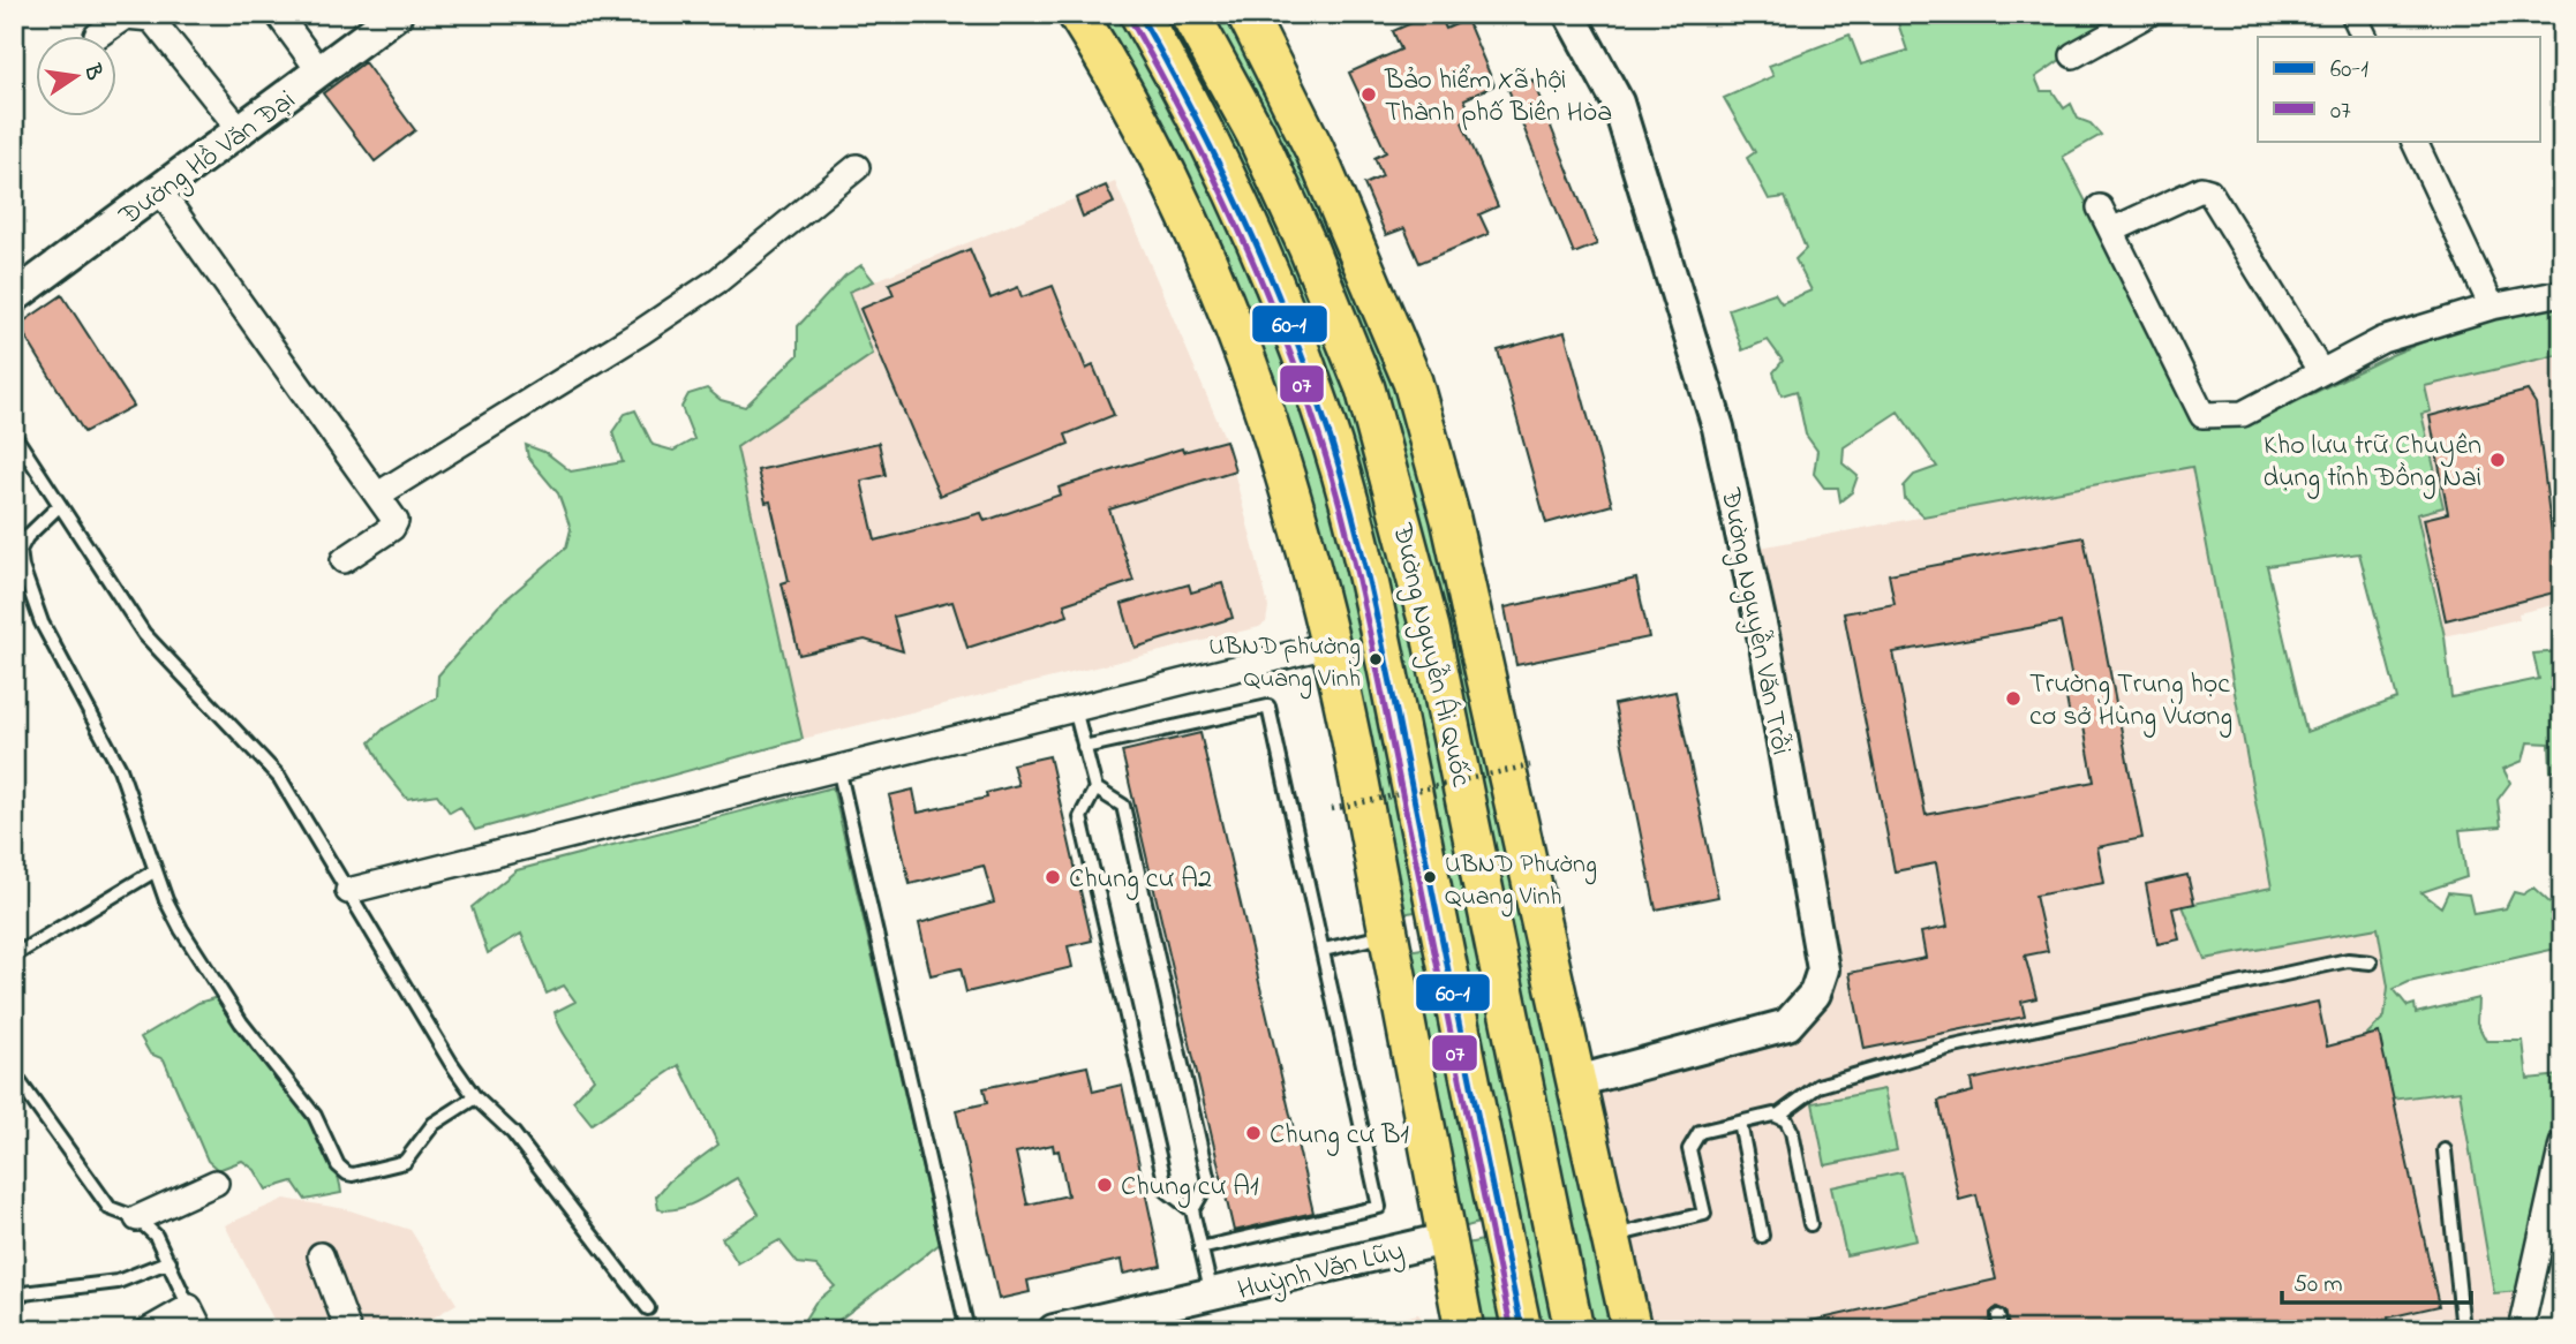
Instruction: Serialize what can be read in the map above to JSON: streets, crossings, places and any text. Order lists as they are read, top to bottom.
{
  "streets": {
    "main road": ["Đường Nguyễn Ái Quốc"],
    "street": ["Đường Hồ Văn Đại", "Đường Nguyễn Văn Trỗi", "Huỳnh Văn Lũy"]
  },
  "crossings": [
    ["Đường Nguyễn Văn Trỗi", "Đường Nguyễn Ái Quốc"]
  ],
  "places": [
    "Bảo hiểm Xã hội Thành phố Biên Hòa",
    "Kho lưu trữ Chuyên dụng tỉnh Đồng Nai",
    "UBND phường Quang Vinh",
    "Trường Trung học cơ sở Hùng Vương",
    "Chung cư A2",
    "UBND Phường Quang Vinh",
    "Chung cư B1",
    "Chung cư A1"
  ],
  "lines": ["transit line 60-1", "transit line 07"],
  "legend": ["60-1", "07"],
  "scale_bar": "50 m",
  "north": "right"
}
